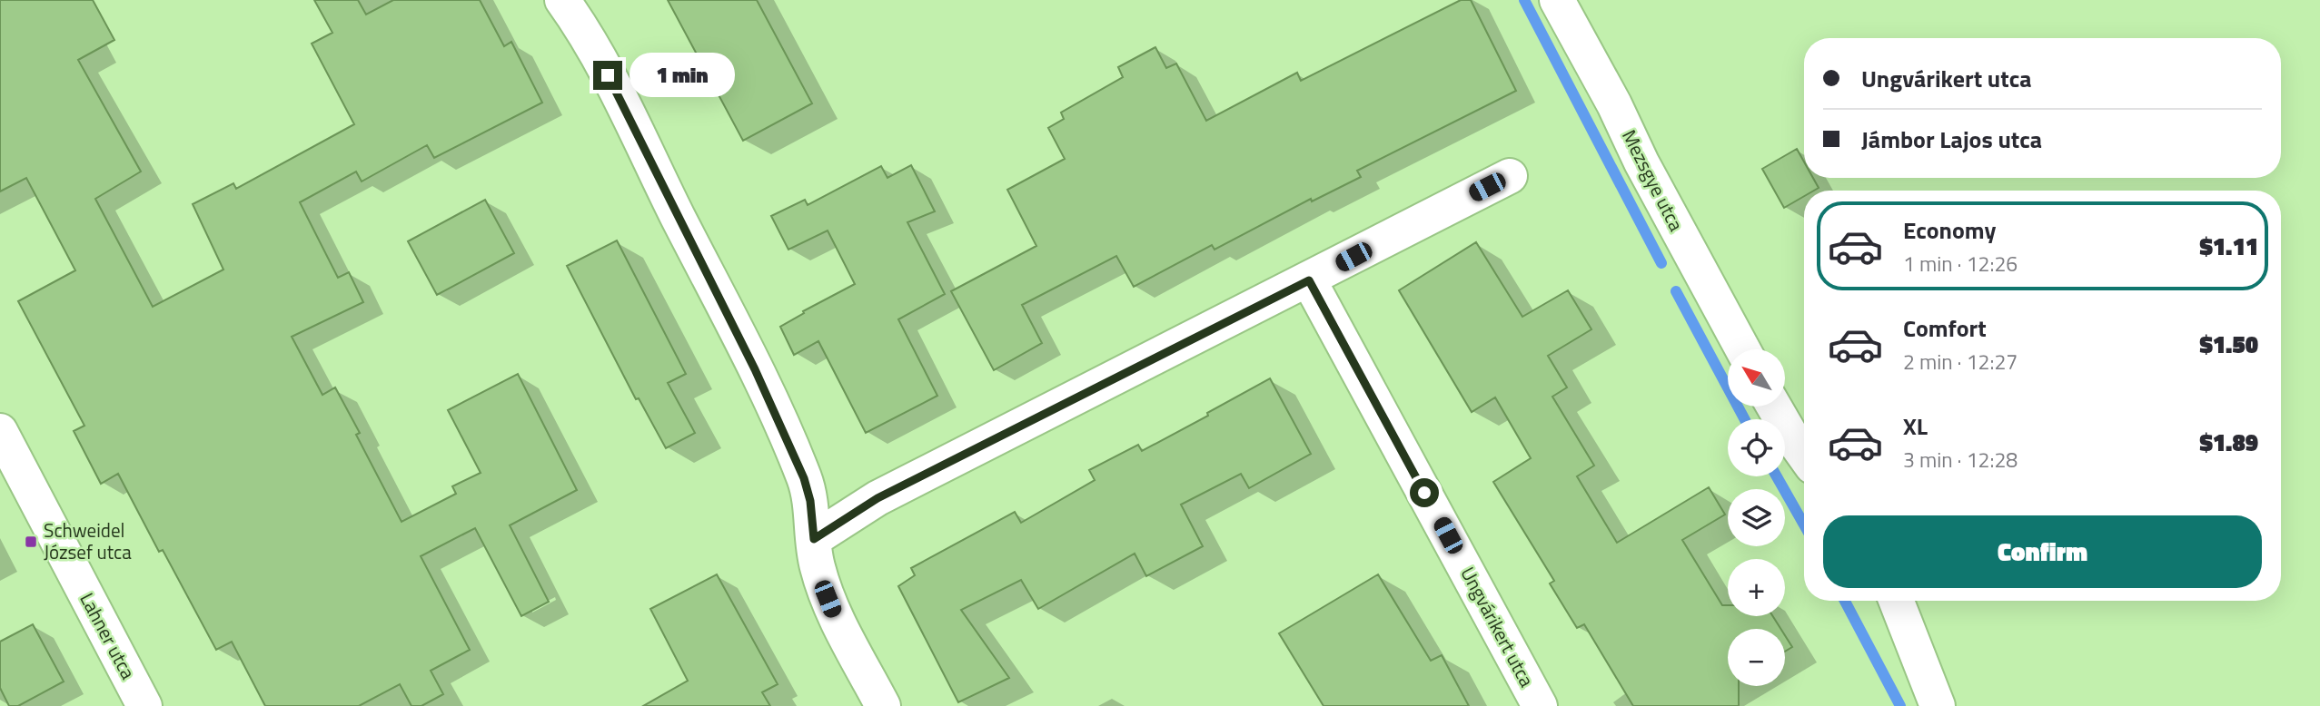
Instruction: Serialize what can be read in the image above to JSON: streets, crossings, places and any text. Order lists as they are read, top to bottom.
{
  "streets": {
    "street": ["Mezsgye utca", "Ungvárikert utca", "Lahner utca"]
  },
  "places": {
    "transit": ["Schweidel József utca"]
  },
  "north": "top left",
  "page": {
    "banner": ["Ungvárikert utca", "Jámbor Lajos utca"],
    "bubble": "1 min",
    "list": [
      {
        "name": "Economy",
        "note": "1 min · 12:26",
        "value": "$1.11"
      },
      {
        "name": "Comfort",
        "note": "2 min · 12:27",
        "value": "$1.50"
      },
      {
        "name": "XL",
        "note": "3 min · 12:28",
        "value": "$1.89"
      }
    ],
    "map_buttons": ["+", "−"],
    "buttons": "Confirm"
  }
}
